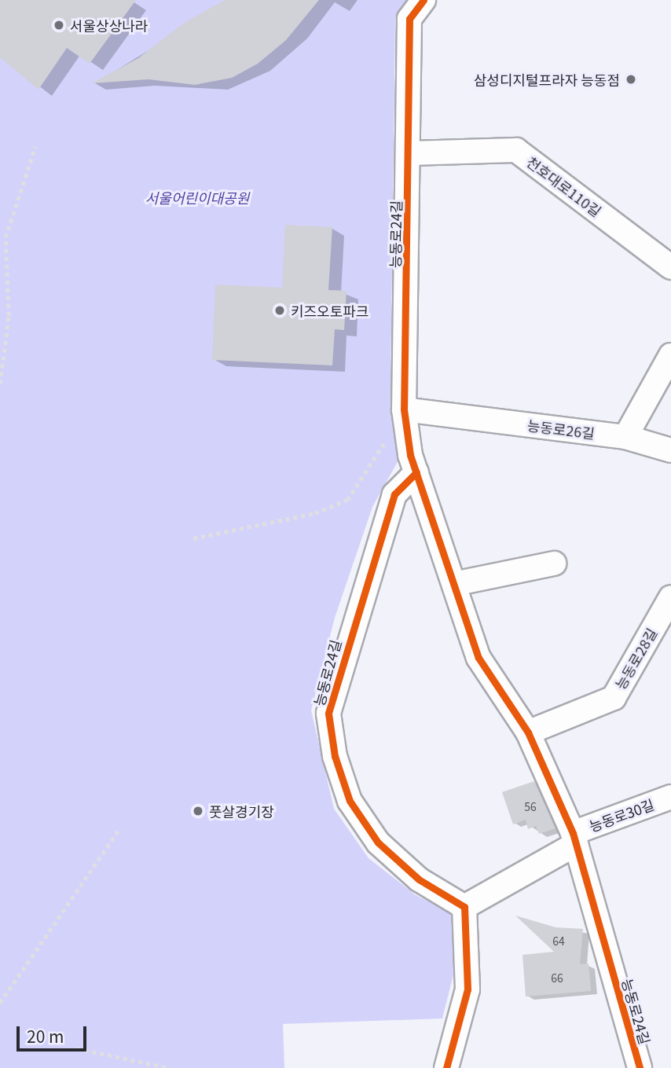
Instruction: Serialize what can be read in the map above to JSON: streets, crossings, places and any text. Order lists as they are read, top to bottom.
{
  "streets": {
    "street": [
      "천호대로110길",
      "능동로24길",
      "능동로26길",
      "능동로28길",
      "능동로30길"
    ]
  },
  "crossings": [
    ["천호대로110길", "능동로24길"],
    ["능동로24길", "능동로26길"],
    ["능동로24길", "능동로28길"],
    ["능동로24길", "능동로30길"]
  ],
  "parks": ["서울어린이대공원"],
  "places": [
    "서울상상나라",
    "삼성디지털프라자 능동점",
    "키즈오토파크",
    "풋살경기장"
  ],
  "house_numbers": ["56", "64", "66"],
  "scale_bar": "20 m"
}
